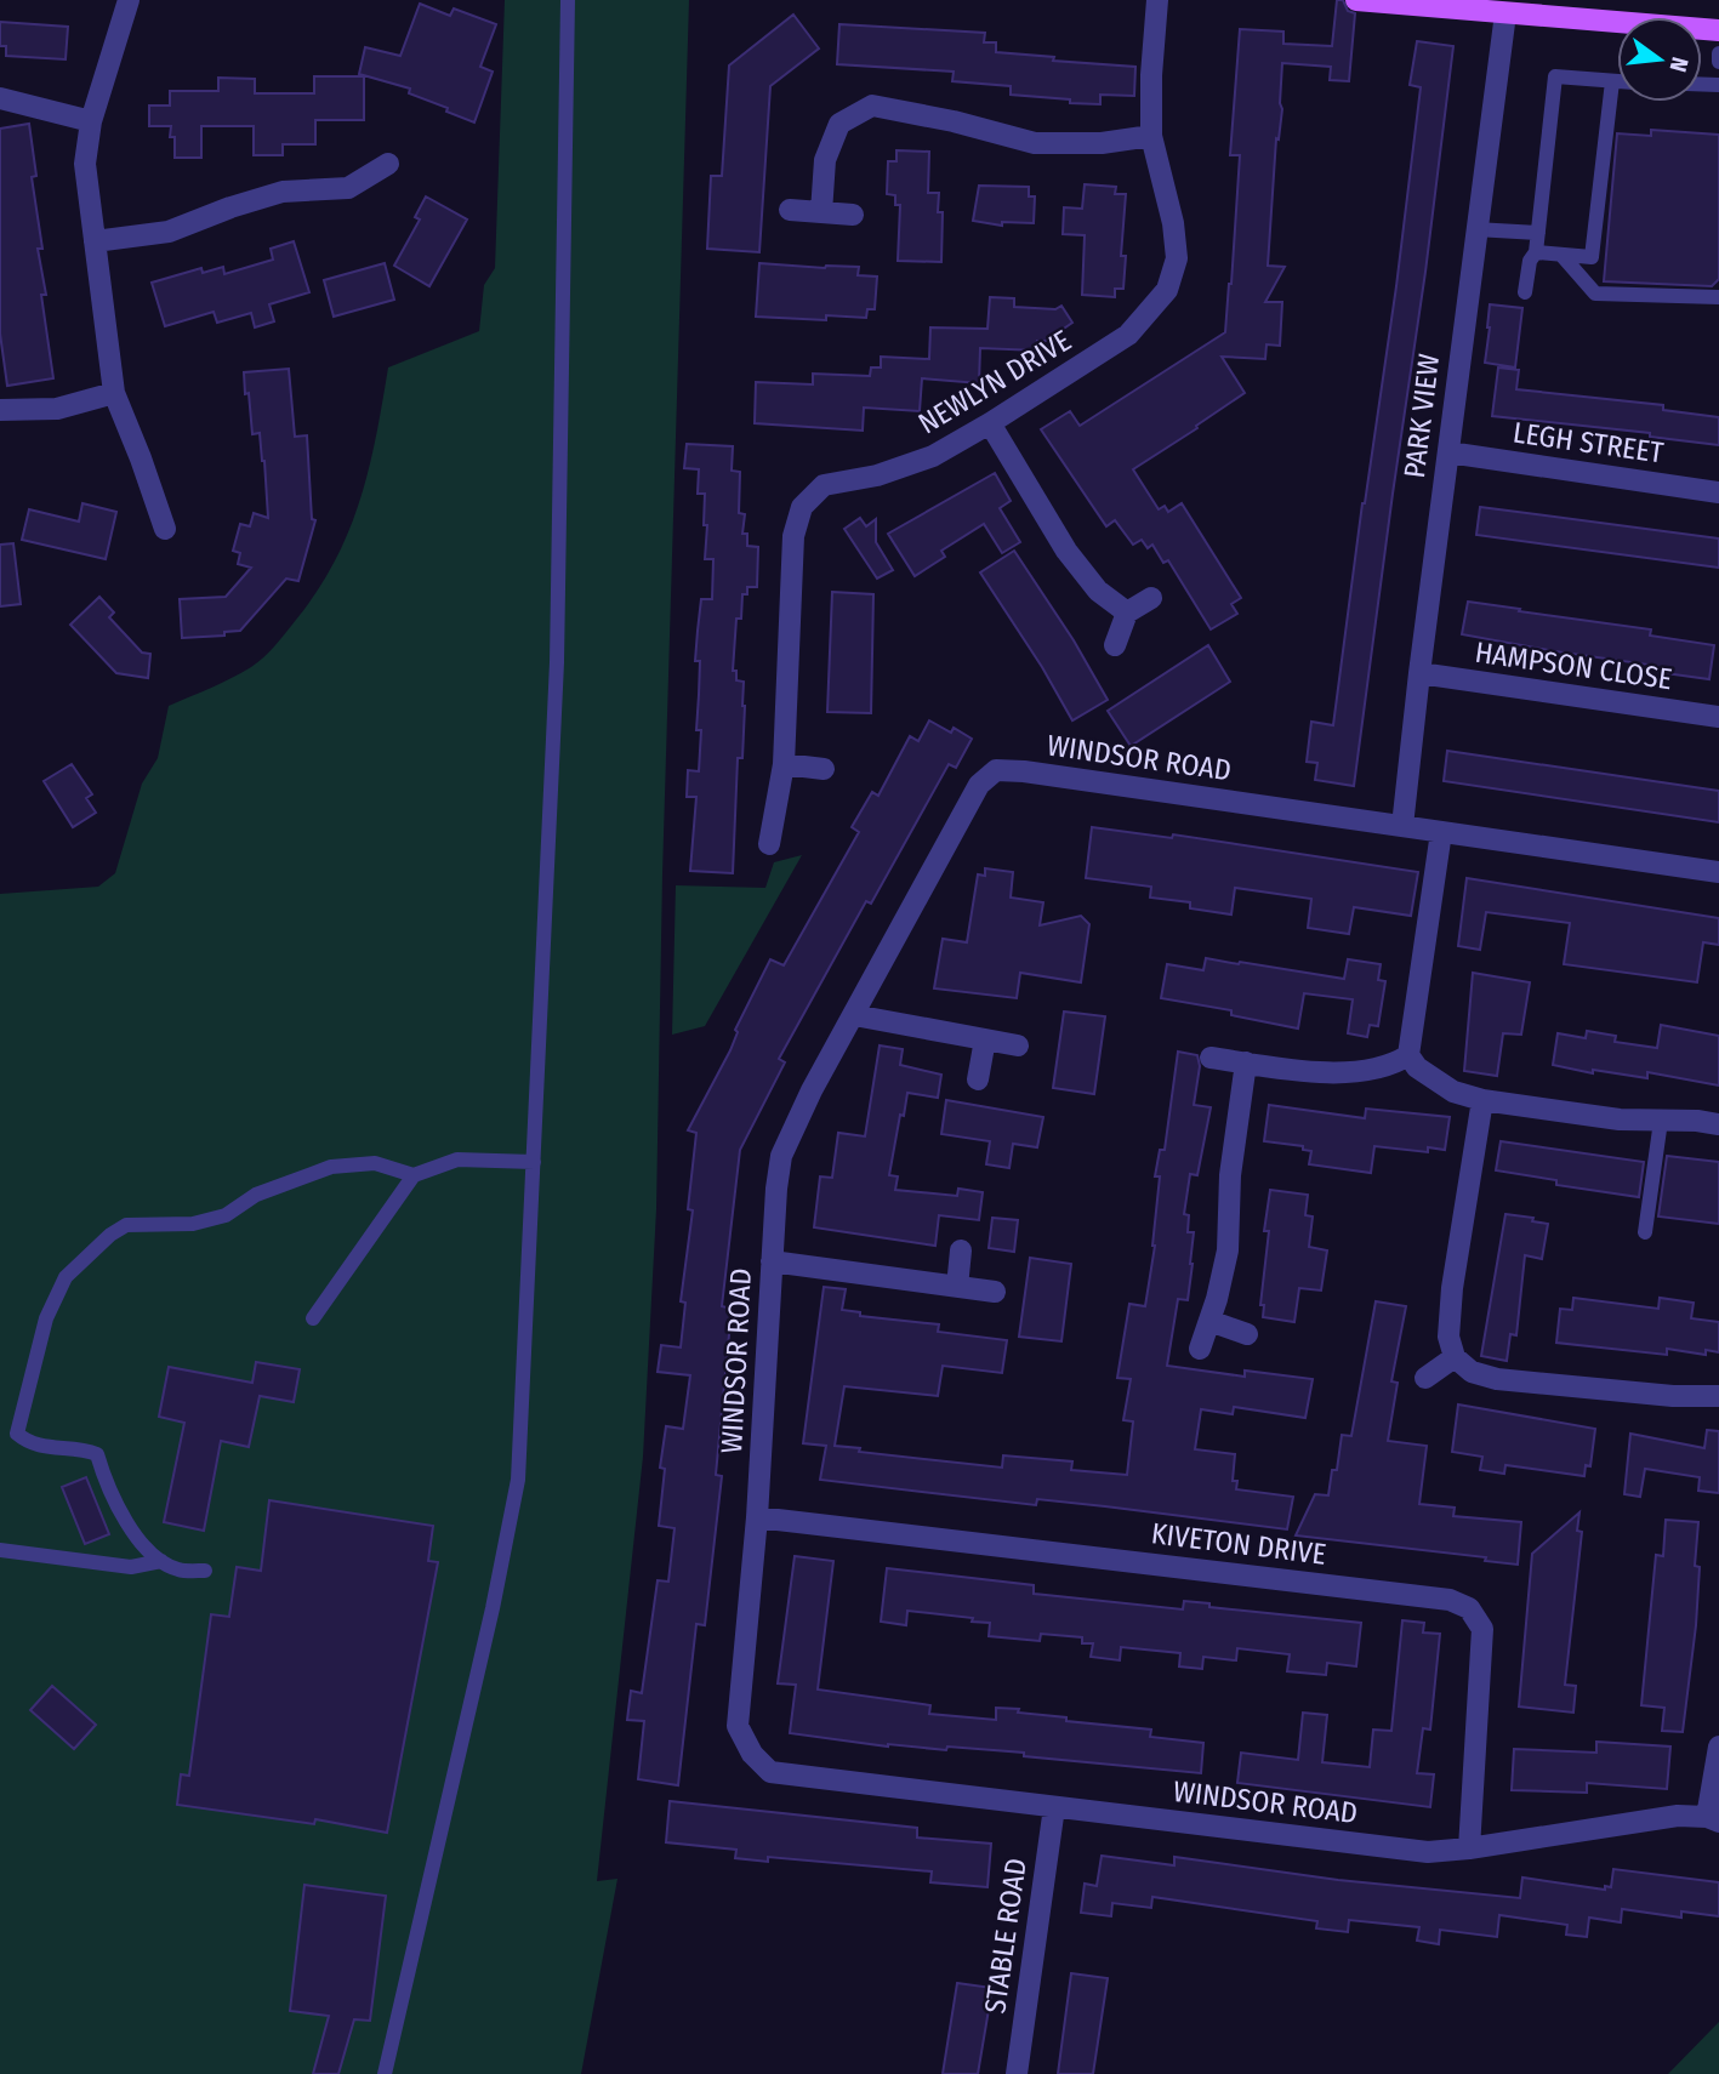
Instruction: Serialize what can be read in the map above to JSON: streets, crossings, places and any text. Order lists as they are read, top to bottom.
{
  "streets": {
    "street": [
      "NEWLYN DRIVE",
      "PARK VIEW",
      "LEGH STREET",
      "HAMPSON CLOSE",
      "WINDSOR ROAD",
      "KIVETON DRIVE",
      "STABLE ROAD"
    ]
  },
  "crossings": [
    ["PARK VIEW", "LEGH STREET"],
    ["PARK VIEW", "HAMPSON CLOSE"],
    ["PARK VIEW", "WINDSOR ROAD"],
    ["WINDSOR ROAD", "KIVETON DRIVE"],
    ["WINDSOR ROAD", "STABLE ROAD"]
  ],
  "north": "right"
}
